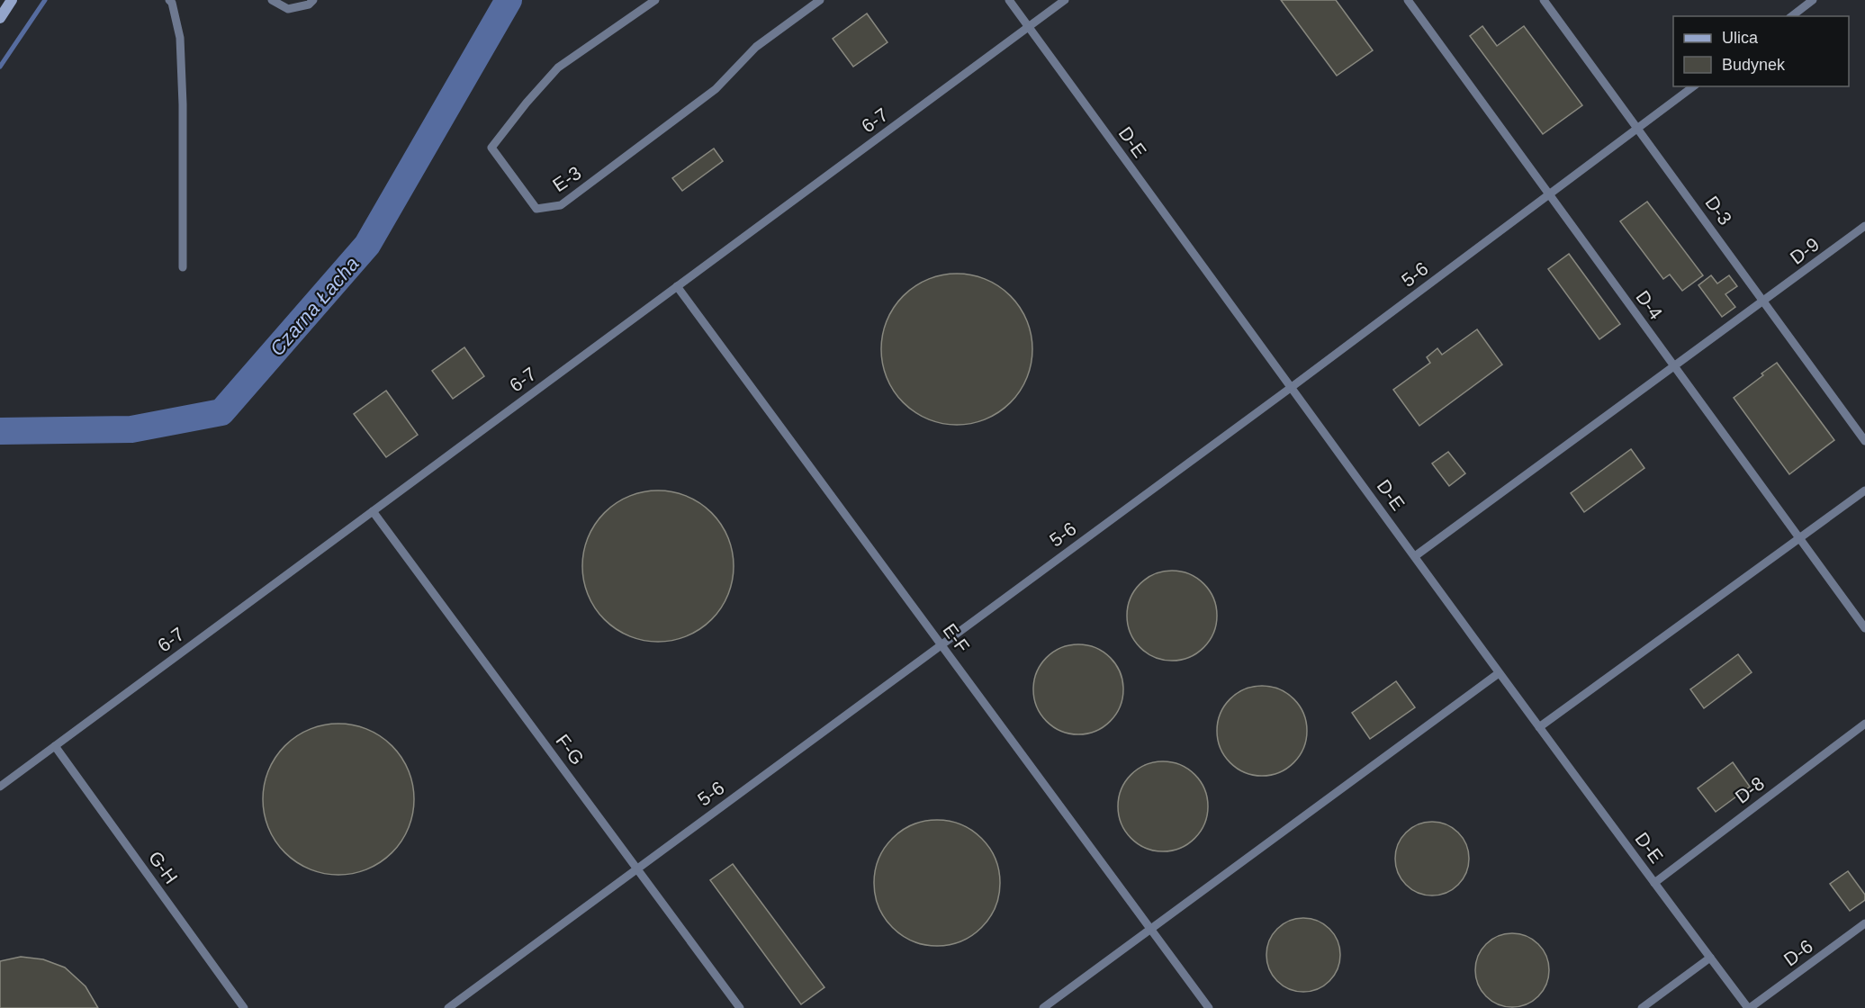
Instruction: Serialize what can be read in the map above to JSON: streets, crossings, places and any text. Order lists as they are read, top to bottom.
{
  "streets": {
    "lane": [
      "6-7",
      "D-E",
      "E-3",
      "D-3",
      "D-9",
      "5-6",
      "D-4",
      "E-F",
      "F-G",
      "D-8",
      "G-H",
      "D-6"
    ]
  },
  "crossings": [
    ["6-7", "D-E"],
    ["6-7", "E-F"],
    ["6-7", "F-G"],
    ["6-7", "G-H"],
    ["D-E", "D-9"],
    ["D-E", "5-6"],
    ["D-E", "D-8"],
    ["D-E", "D-6"],
    ["D-3", "D-9"],
    ["D-3", "5-6"],
    ["D-9", "D-4"],
    ["5-6", "D-4"],
    ["5-6", "E-F"],
    ["5-6", "F-G"]
  ],
  "water": ["Czarna Łacha"],
  "legend": ["Ulica", "Budynek"]
}
